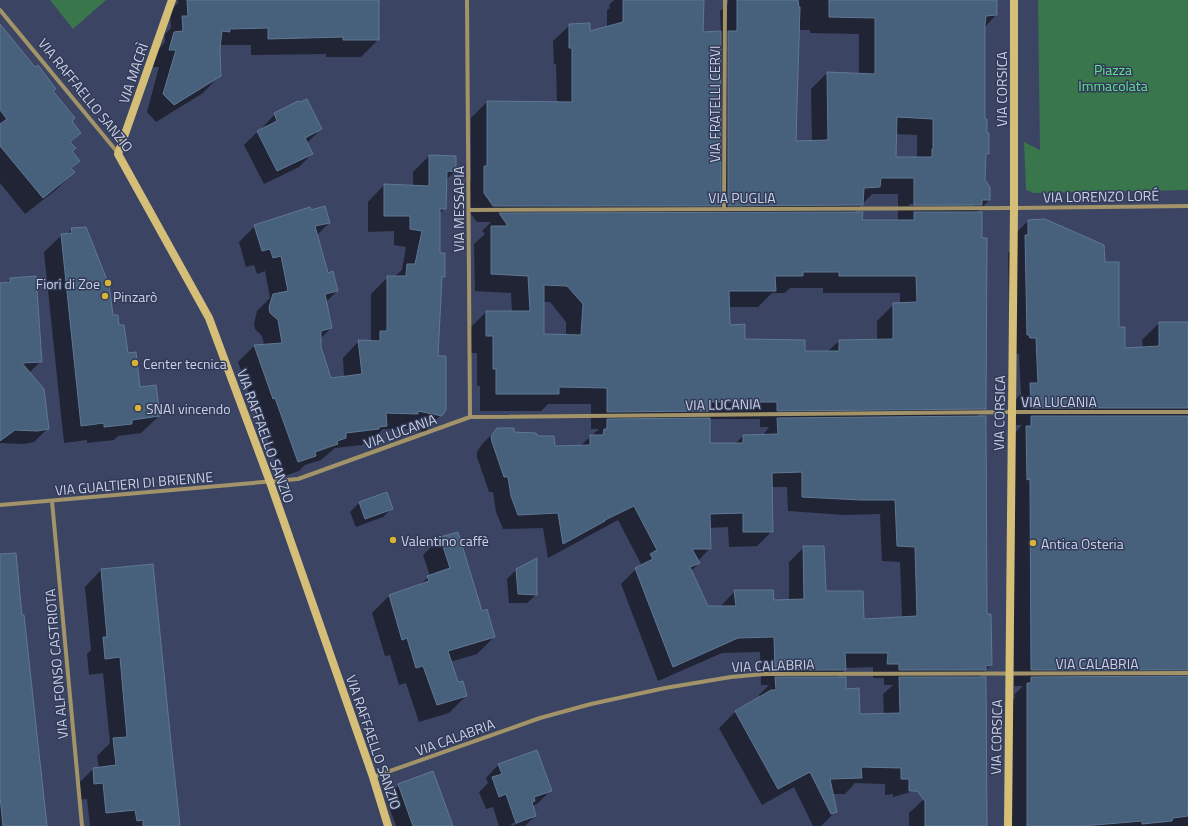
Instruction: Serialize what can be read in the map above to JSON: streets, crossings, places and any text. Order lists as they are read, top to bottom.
{
  "streets": {
    "street": [
      "VIA MACRÌ",
      "VIA CORSICA",
      "VIA RAFFAELLO SANZIO",
      "VIA FRATELLI CERVI",
      "VIA LORENZO LORÉ",
      "VIA PUGLIA",
      "VIA MESSAPIA",
      "VIA LUCANIA",
      "VIA GUALTIERI DI BRIENNE",
      "VIA CALABRIA",
      "VIA ALFONSO CASTRIOTA"
    ]
  },
  "crossings": [
    ["VIA MACRÌ", "VIA RAFFAELLO SANZIO"],
    ["VIA CORSICA", "VIA LORENZO LORÉ"],
    ["VIA CORSICA", "VIA PUGLIA"],
    ["VIA CORSICA", "VIA LUCANIA"],
    ["VIA CORSICA", "VIA CALABRIA"],
    ["VIA RAFFAELLO SANZIO", "VIA LUCANIA"],
    ["VIA RAFFAELLO SANZIO", "VIA GUALTIERI DI BRIENNE"],
    ["VIA RAFFAELLO SANZIO", "VIA CALABRIA"],
    ["VIA FRATELLI CERVI", "VIA PUGLIA"],
    ["VIA LORENZO LORÉ", "VIA PUGLIA"],
    ["VIA PUGLIA", "VIA MESSAPIA"],
    ["VIA MESSAPIA", "VIA LUCANIA"],
    ["VIA LUCANIA", "VIA GUALTIERI DI BRIENNE"],
    ["VIA GUALTIERI DI BRIENNE", "VIA ALFONSO CASTRIOTA"]
  ],
  "parks": ["Piazza Immacolata"],
  "places": [
    "Fiori di Zoe",
    "Pinzarò",
    "Center tecnica",
    "SNAI vincendo",
    "Valentino caffè",
    "Antica Osteria"
  ]
}
